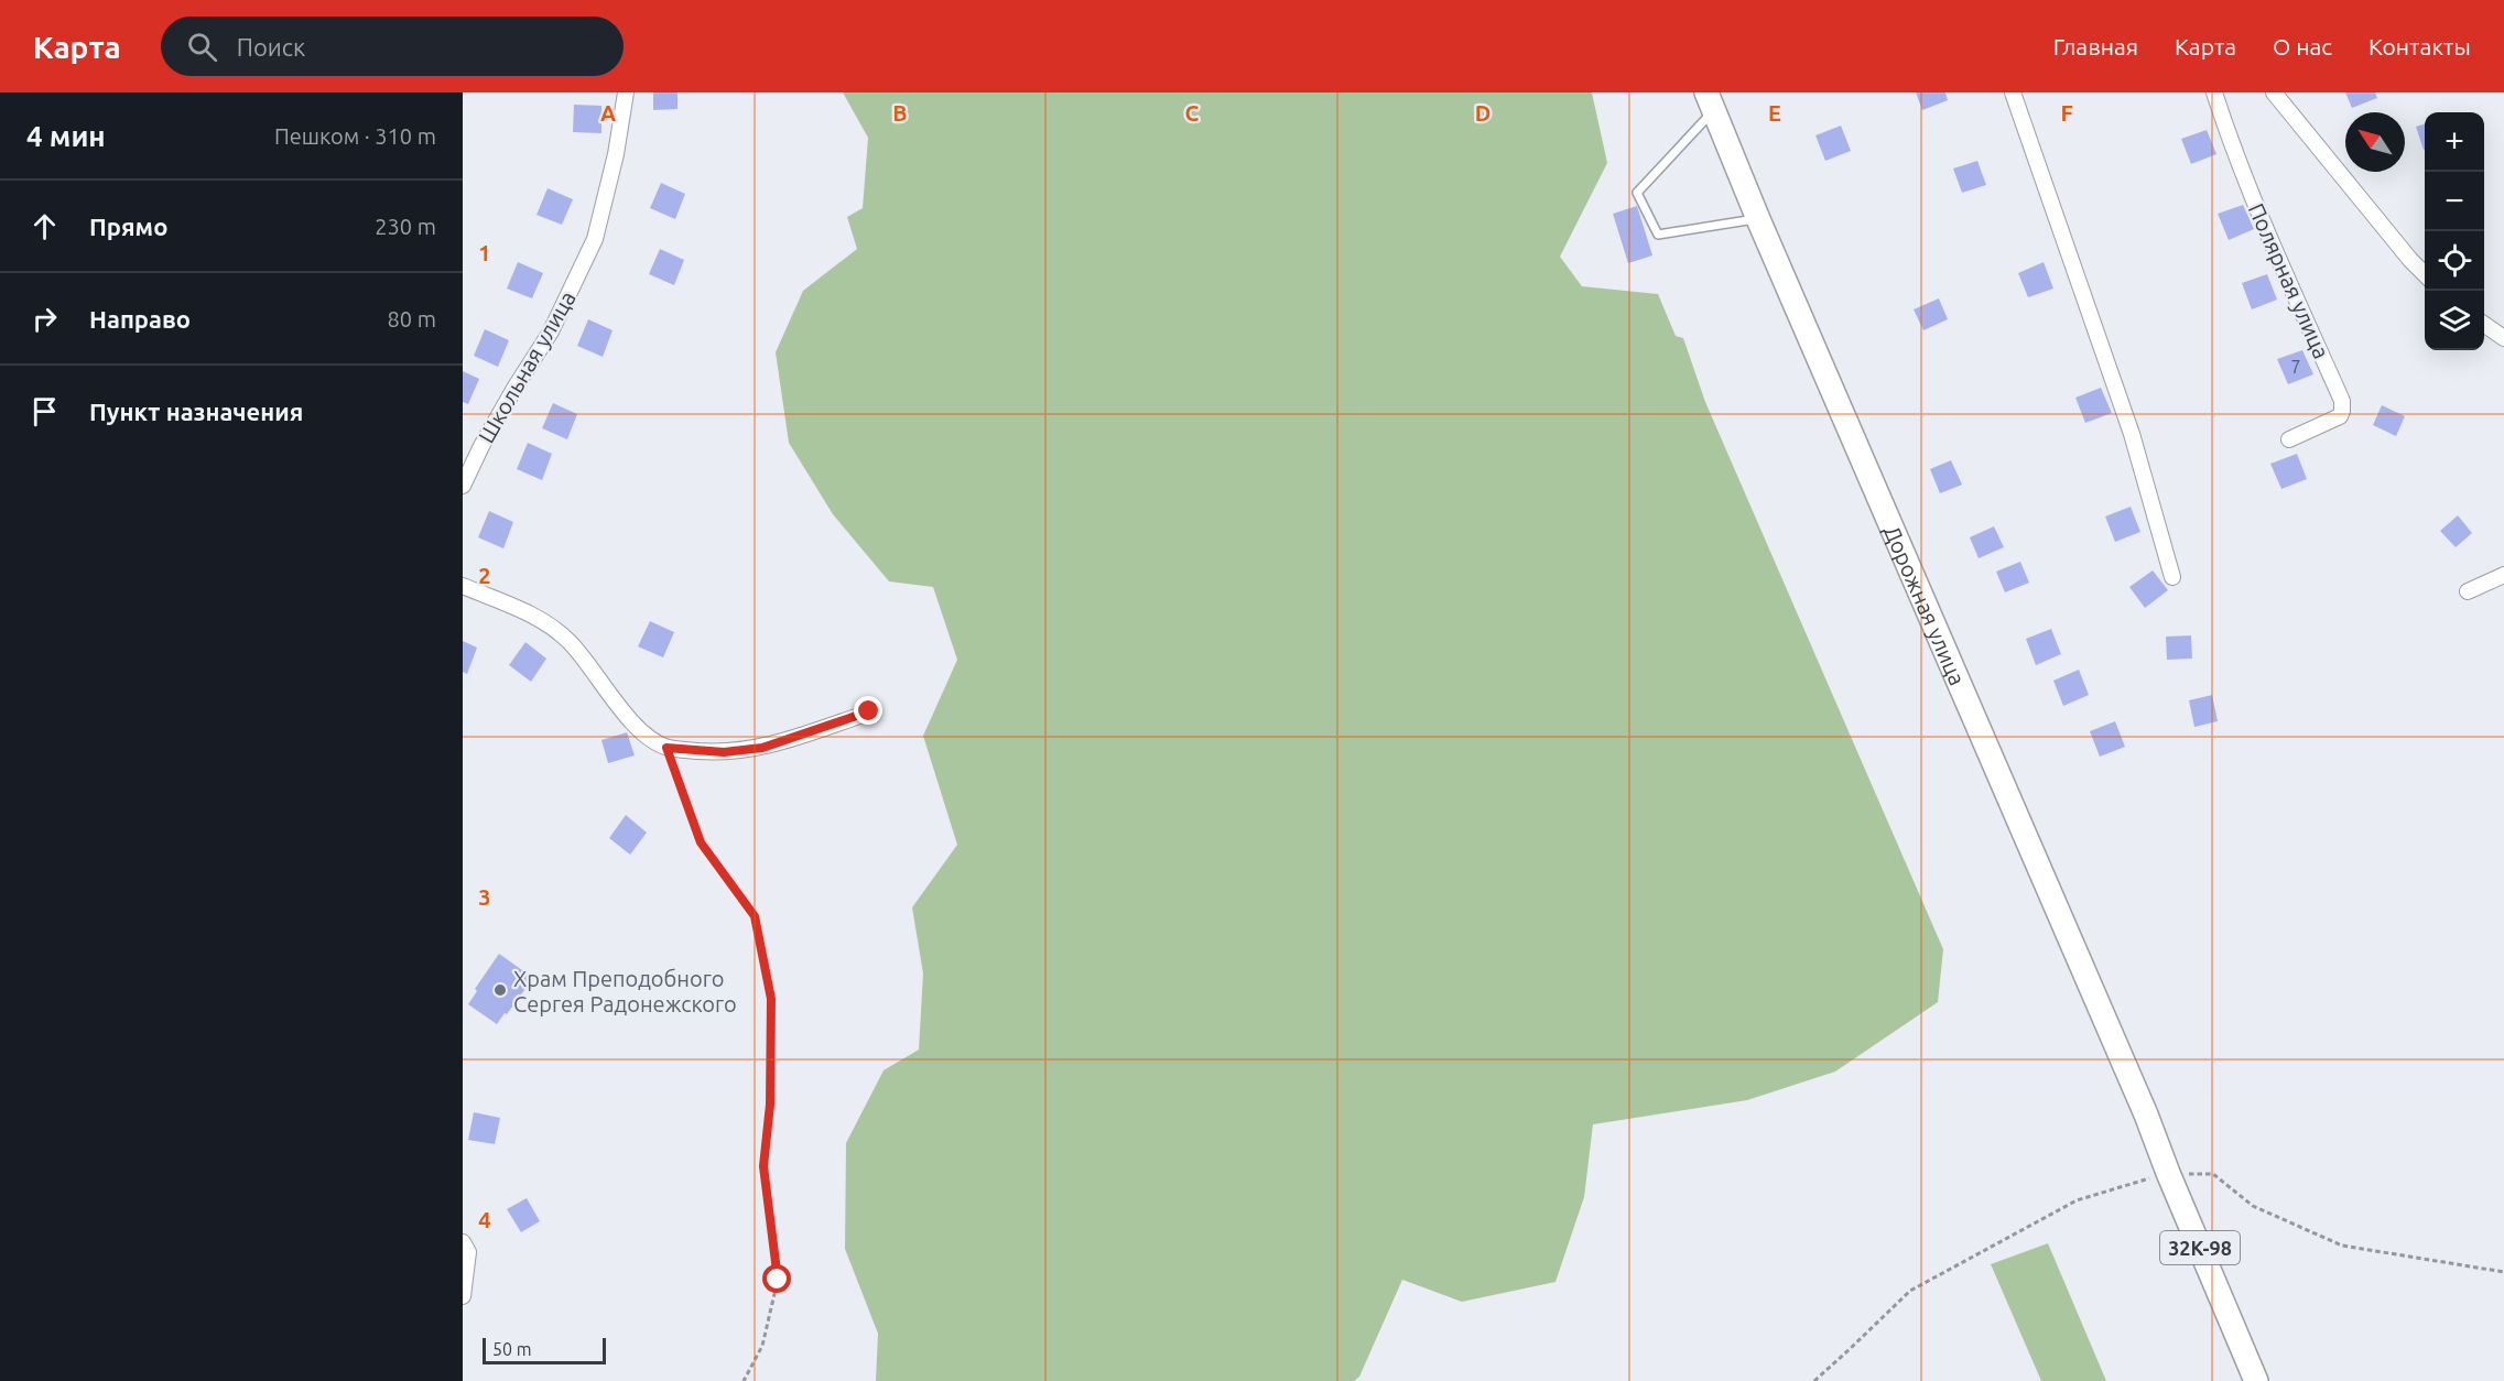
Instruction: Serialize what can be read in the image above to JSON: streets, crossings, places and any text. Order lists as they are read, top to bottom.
{
  "streets": {
    "main road": ["Дорожная улица", "32К-98"],
    "street": ["Полярная улица", "Школьная улица"]
  },
  "crossings": [
    ["Дорожная улица", "32К-98"]
  ],
  "places": ["Храм Преподобного Сергея Радонежского"],
  "house_numbers": ["7"],
  "scale_bar": "50 m",
  "north": "top left",
  "page": {
    "header": "Карта",
    "search": "Поиск",
    "nav": [
      "Главная",
      "Карта",
      "О нас",
      "Контакты"
    ],
    "heading": ["4 мин", "Пешком · 310 m"],
    "map_buttons": ["+", "−"],
    "list": [
      ["Прямо", "230 m"],
      ["Направо", "80 m"],
      "Пункт назначения"
    ],
    "scale": "50 m"
  },
  "grid": {
    "columns": [
      "A",
      "B",
      "C",
      "D",
      "E",
      "F"
    ],
    "rows": [
      "1",
      "2",
      "3",
      "4"
    ]
  }
}
